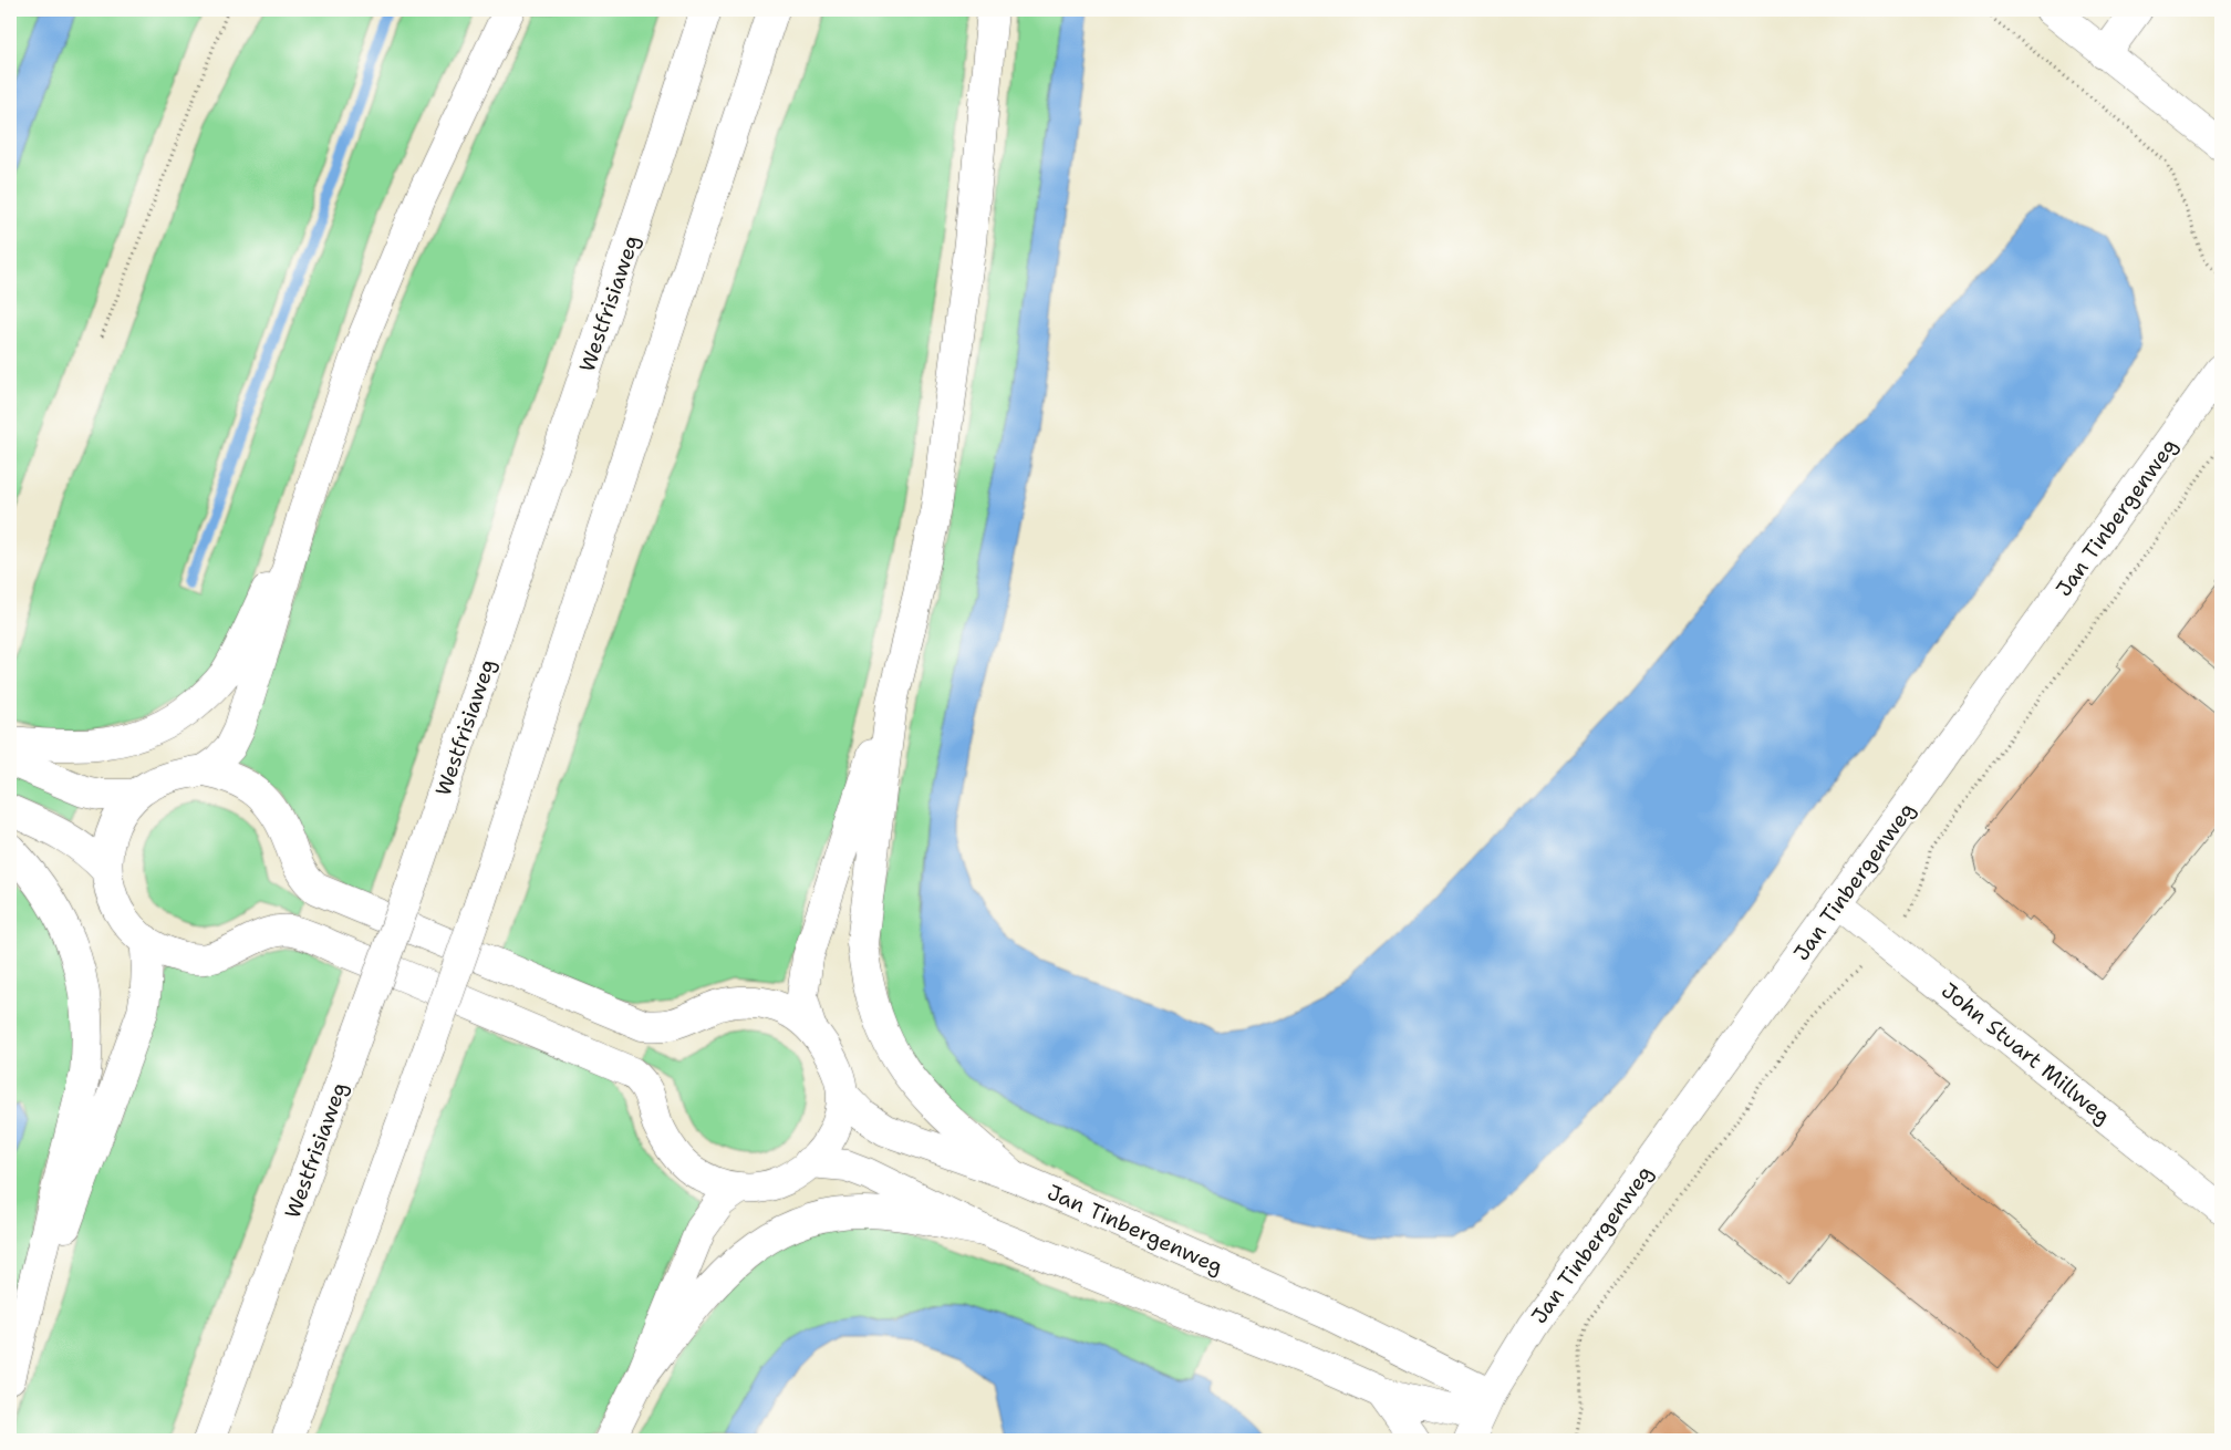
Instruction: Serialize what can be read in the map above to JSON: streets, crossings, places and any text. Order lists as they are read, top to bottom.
{
  "streets": {
    "main road": ["Westfrisiaweg", "Jan Tinbergenweg", "John Stuart Millweg"]
  },
  "crossings": [
    ["Jan Tinbergenweg", "John Stuart Millweg"]
  ]
}
